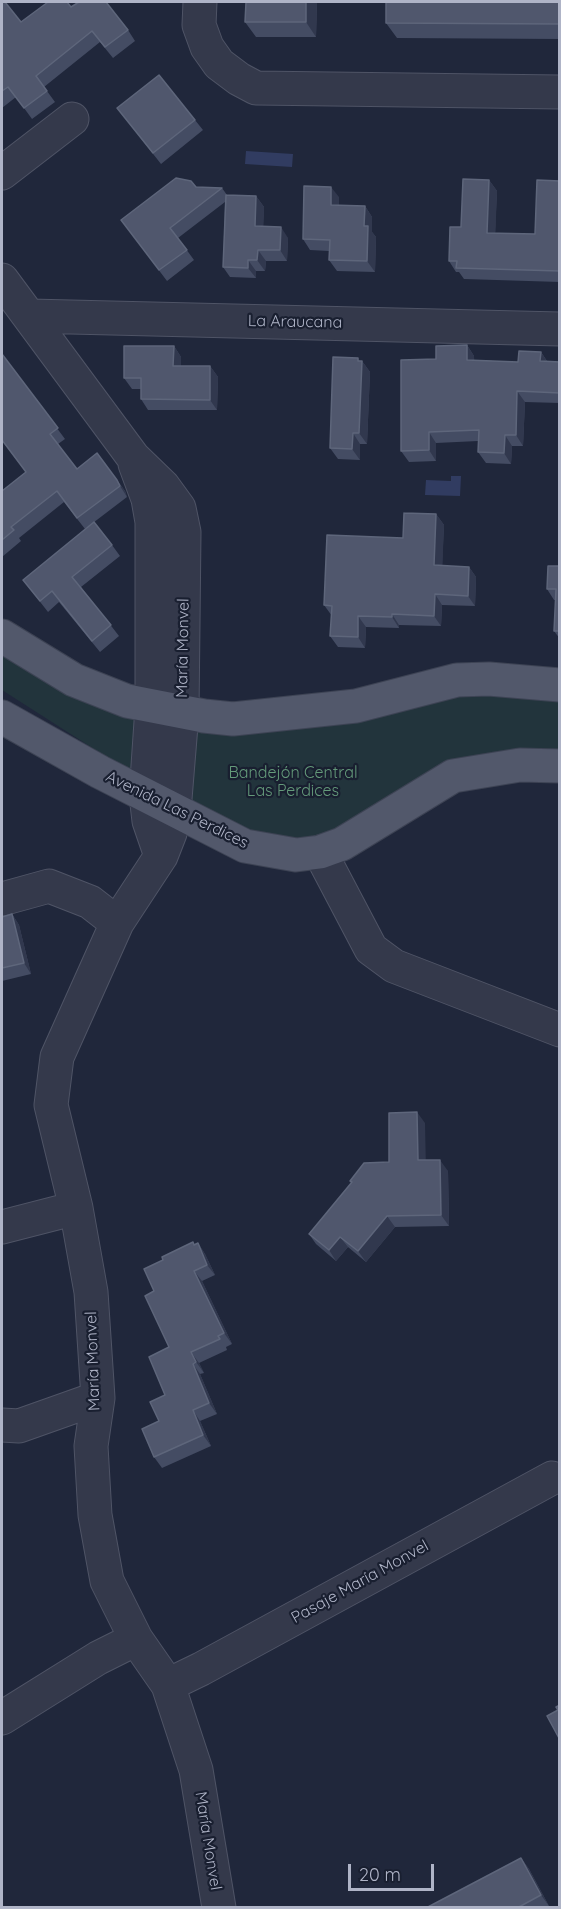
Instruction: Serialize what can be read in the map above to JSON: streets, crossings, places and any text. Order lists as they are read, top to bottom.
{
  "streets": {
    "main road": ["Avenida Las Perdices"],
    "street": ["La Araucana", "María Monvel", "Pasaje María Monvel"]
  },
  "crossings": [
    ["La Araucana", "María Monvel"],
    ["María Monvel", "Avenida Las Perdices"],
    ["María Monvel", "Pasaje María Monvel"]
  ],
  "parks": ["Bandejón Central Las Perdices"],
  "scale_bar": "20 m"
}
